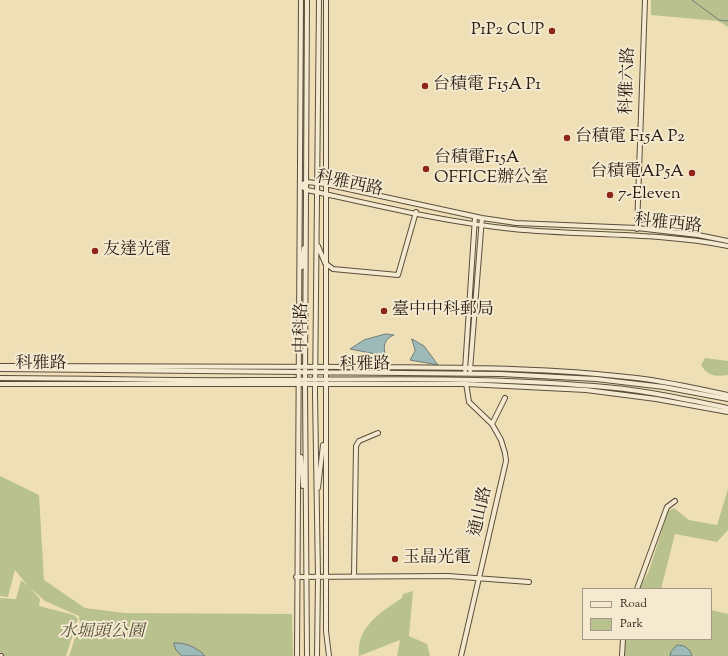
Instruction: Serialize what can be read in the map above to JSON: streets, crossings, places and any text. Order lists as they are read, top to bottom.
{
  "streets": {
    "street": [
      "科雅六路",
      "科雅西路",
      "中科路",
      "科雅路",
      "通山路"
    ]
  },
  "crossings": [
    ["科雅六路", "科雅西路"],
    ["科雅西路", "中科路"],
    ["中科路", "科雅路"],
    ["科雅路", "通山路"]
  ],
  "parks": ["水堀頭公園"],
  "places": [
    "P1P2 CUP",
    "台積電 F15A P1",
    "台積電 F15A P2",
    "台積電F15A OFFICE辦公室",
    "台積電AP5A",
    "7-Eleven",
    "友達光電",
    "臺中中科郵局",
    "玉晶光電"
  ],
  "legend": ["Road", "Park"]
}
